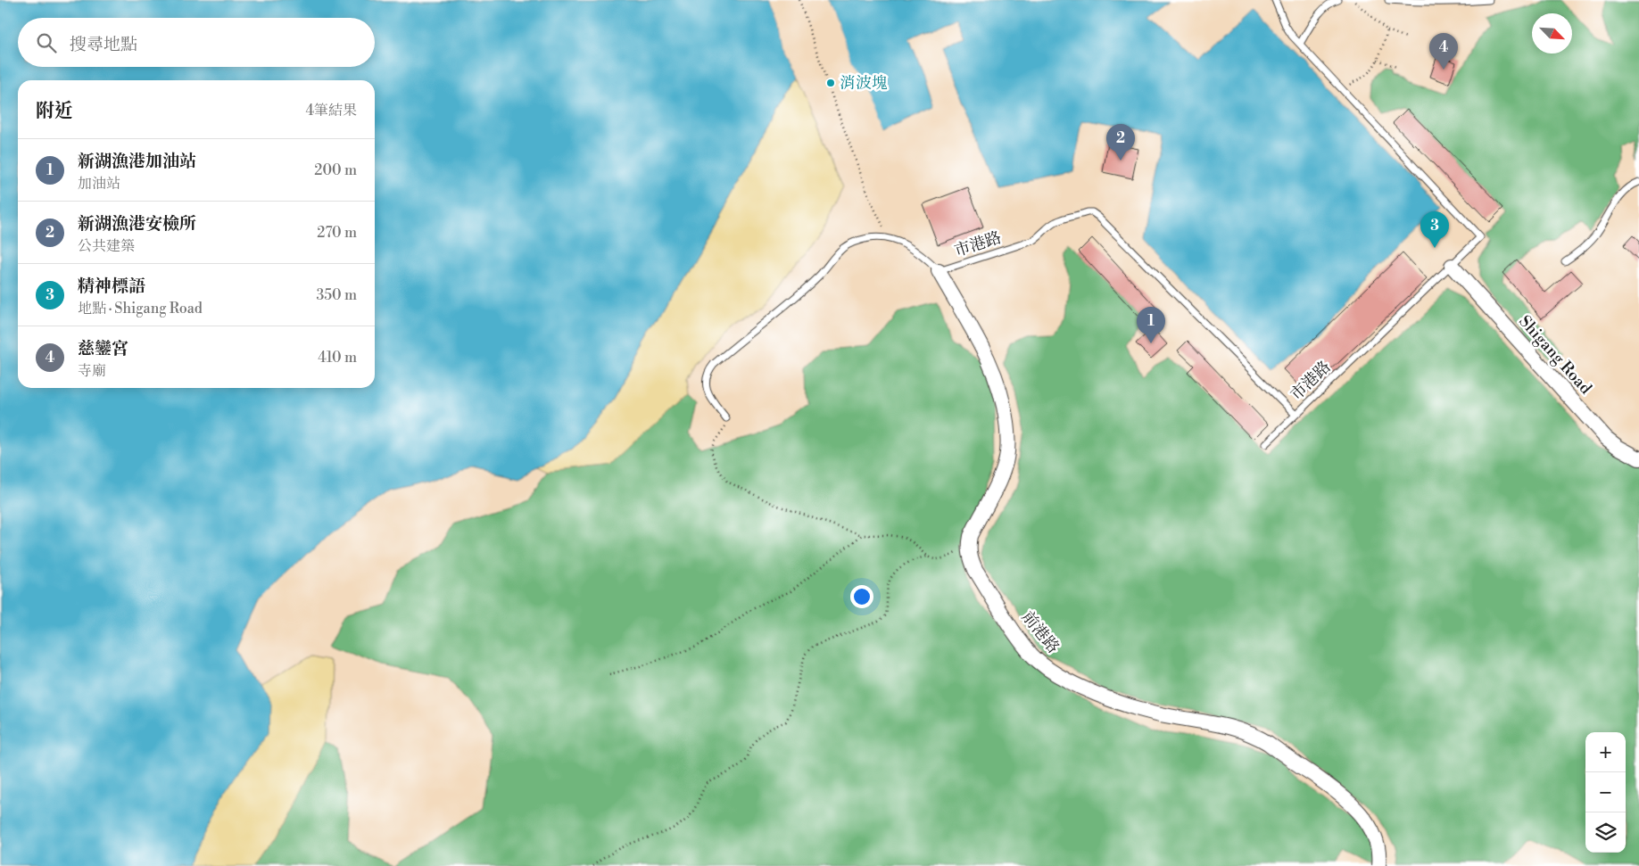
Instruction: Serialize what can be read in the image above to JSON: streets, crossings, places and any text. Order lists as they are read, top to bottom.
{
  "streets": {
    "street": ["Shigang Road", "前港路"],
    "lane": ["市港路"]
  },
  "crossings": [
    ["市港路", "Shigang Road"]
  ],
  "places": ["消波塊"],
  "north": "bottom right",
  "page": {
    "search": "搜尋地點",
    "pins": [
      "4",
      "2",
      "3",
      "1"
    ],
    "heading": ["附近", "4筆結果"],
    "list": [
      {
        "mark": "1",
        "name": "新湖漁港加油站",
        "note": "加油站",
        "value": "200 m"
      },
      {
        "mark": "2",
        "name": "新湖漁港安檢所",
        "note": "公共建築",
        "value": "270 m"
      },
      {
        "mark": "3",
        "name": "精神標語",
        "note": "地點 · Shigang Road",
        "value": "350 m"
      },
      {
        "mark": "4",
        "name": "慈鑾宮",
        "note": "寺廟",
        "value": "410 m"
      }
    ],
    "map_buttons": ["+", "−"]
  }
}
